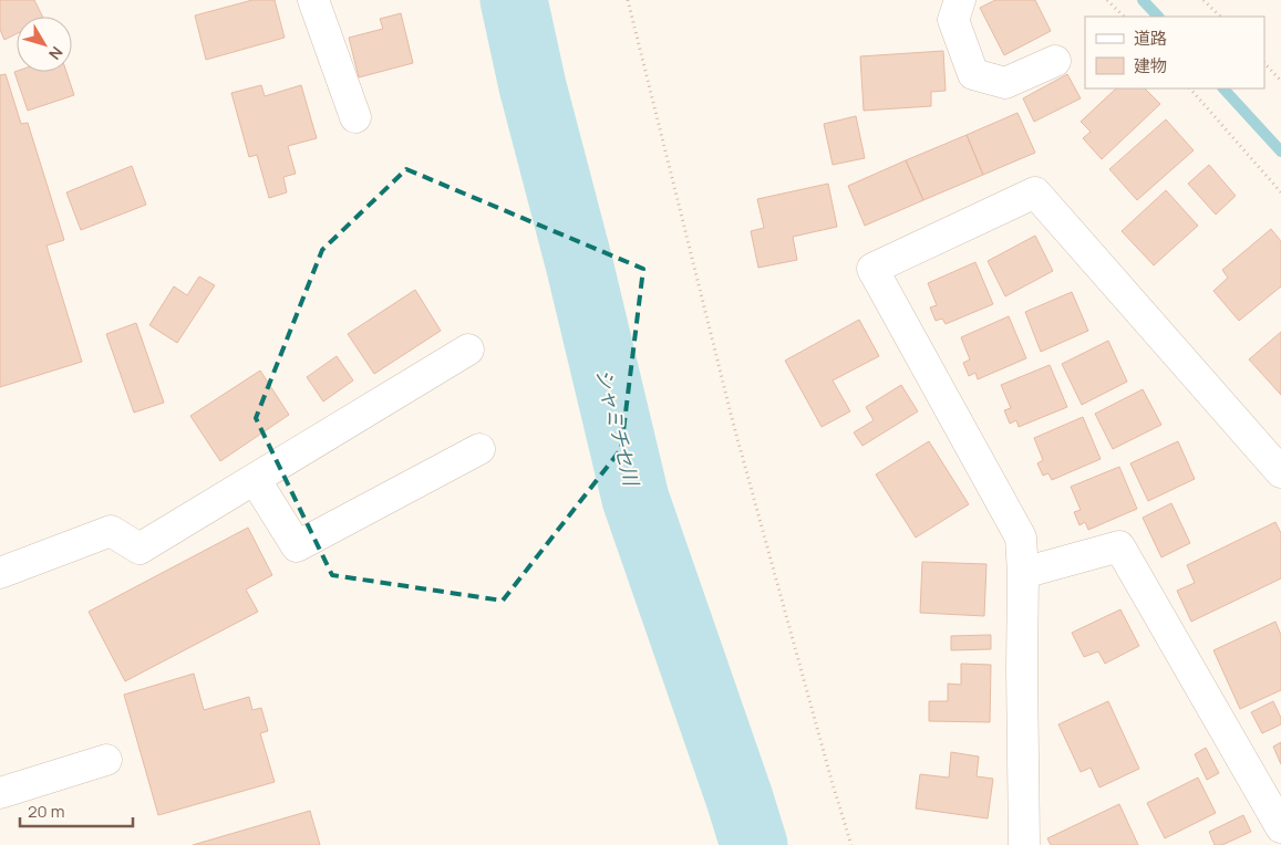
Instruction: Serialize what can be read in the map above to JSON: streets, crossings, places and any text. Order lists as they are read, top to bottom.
{
  "water": ["シャミチセ川"],
  "legend": ["道路", "建物"],
  "scale_bar": "20 m",
  "north": "bottom right"
}
